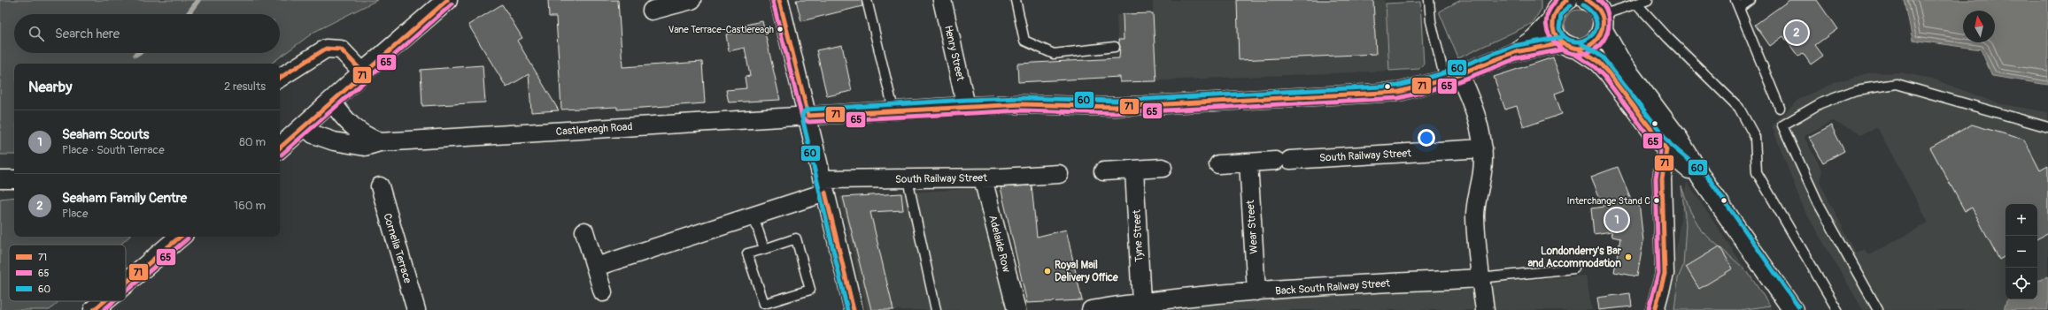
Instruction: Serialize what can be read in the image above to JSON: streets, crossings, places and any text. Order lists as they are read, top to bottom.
{
  "streets": {
    "street": [
      "Henry Street",
      "Castlereagh Road",
      "South Railway Street",
      "Wear Street",
      "Tyne Street",
      "Adelaide Row",
      "Cornelia Terrace",
      "Back South Railway Street"
    ]
  },
  "crossings": [
    ["Henry Street", "Castlereagh Road"],
    ["South Railway Street", "Wear Street"],
    ["South Railway Street", "Adelaide Row"],
    ["Wear Street", "Back South Railway Street"],
    ["Tyne Street", "Back South Railway Street"]
  ],
  "places": [
    "Vane Terrace-Castlereagh",
    "Interchange Stand C",
    "Londonderry's Bar and Accommodation",
    "Royal Mail Delivery Office"
  ],
  "lines": ["transit line 71", "transit line 65", "transit line 60"],
  "legend": ["71", "65", "60"],
  "north": "top",
  "page": {
    "search": "Search here",
    "pins": ["2", "1"],
    "heading": ["Nearby", "2 results"],
    "list": [
      {
        "mark": "1",
        "name": "Seaham Scouts",
        "note": "Place · South Terrace",
        "value": "80 m"
      },
      {
        "mark": "2",
        "name": "Seaham Family Centre",
        "note": "Place",
        "value": "160 m"
      }
    ],
    "map_buttons": ["+", "−"]
  }
}
